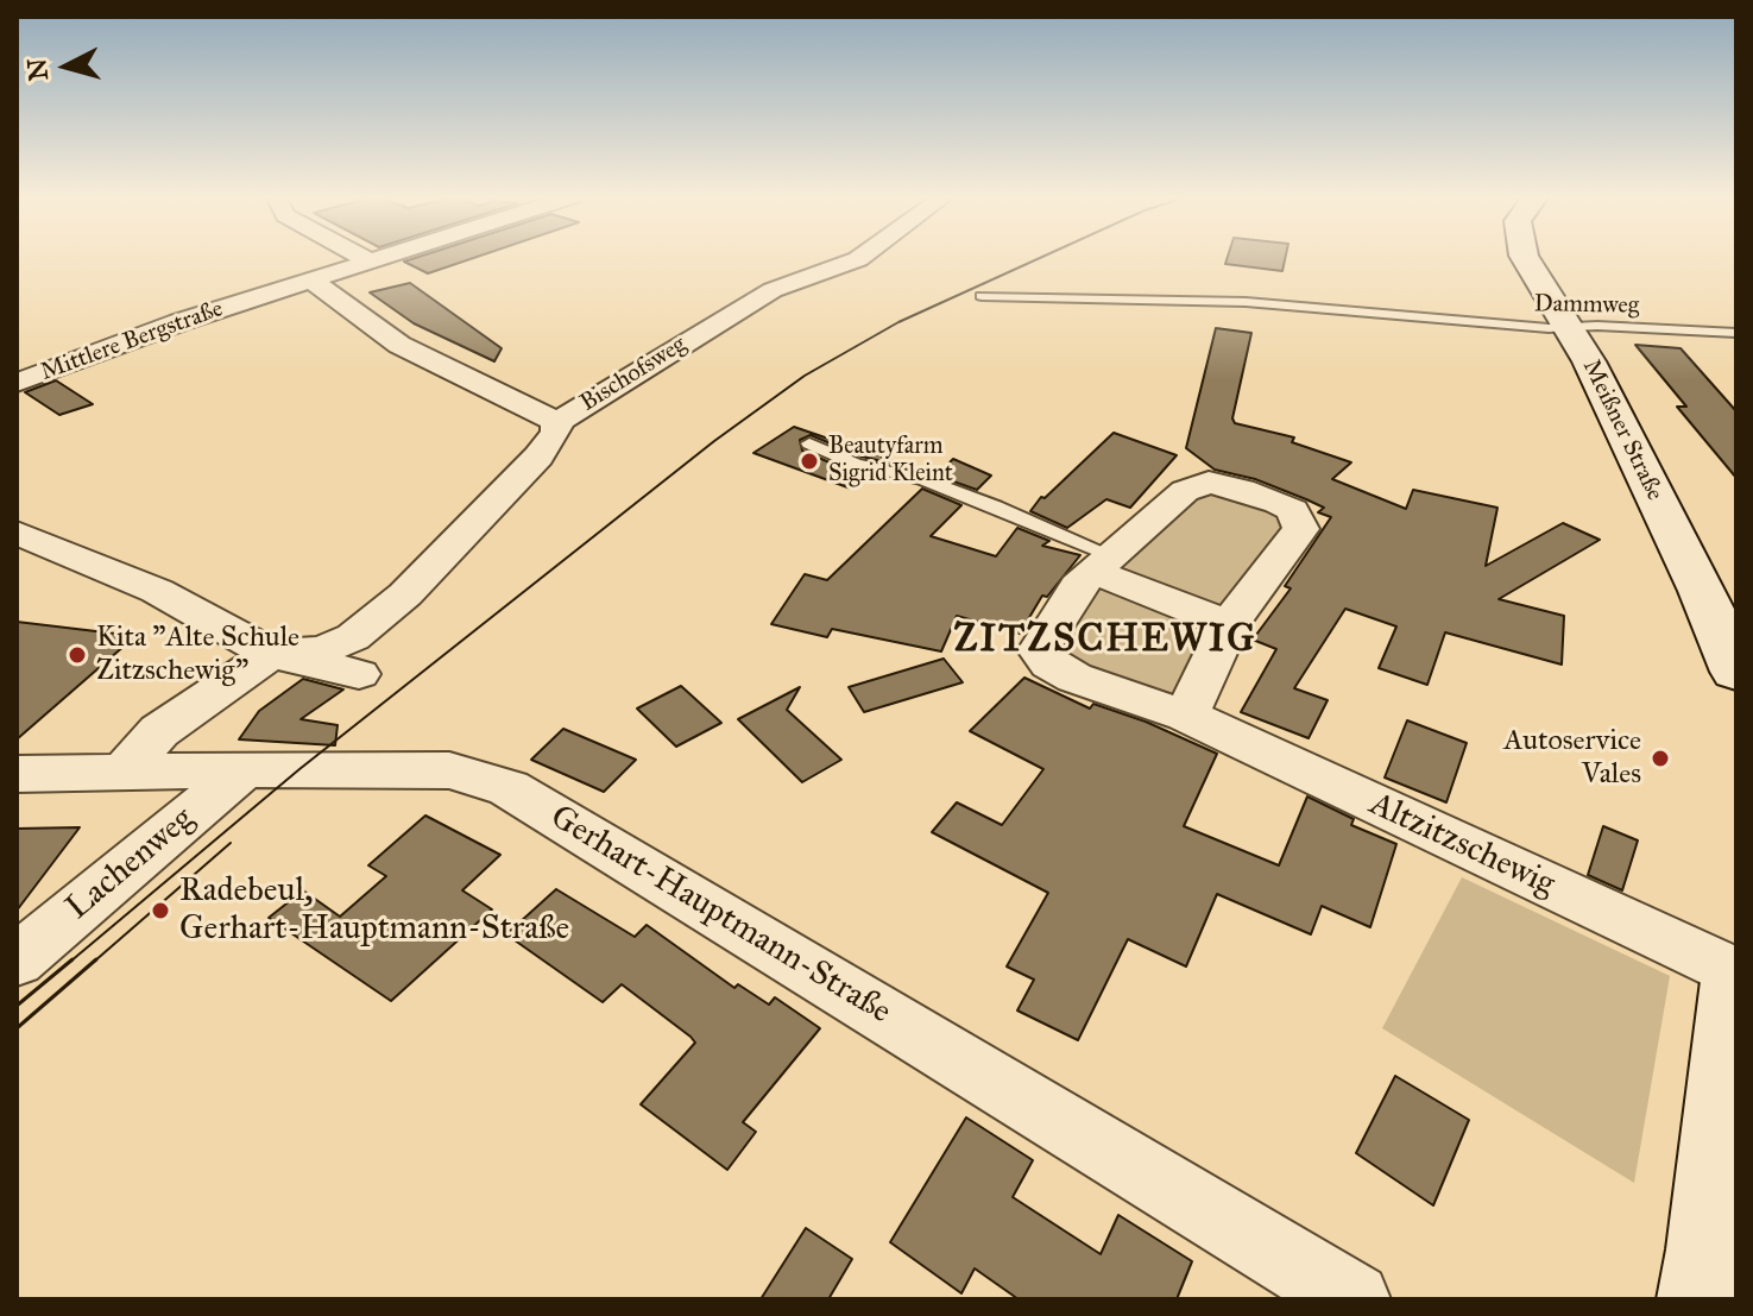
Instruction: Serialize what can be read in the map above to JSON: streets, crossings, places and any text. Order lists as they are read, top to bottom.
{
  "streets": {
    "main road": ["Meißner Straße"],
    "street": [
      "Mittlere Bergstraße",
      "Bischofsweg",
      "Altzitzschewig",
      "Lachenweg",
      "Gerhart-Hauptmann-Straße"
    ],
    "lane": ["Dammweg"]
  },
  "crossings": [
    ["Dammweg", "Meißner Straße"],
    ["Lachenweg", "Gerhart-Hauptmann-Straße"]
  ],
  "districts": ["ZITZSCHEWIG"],
  "places": [
    "Beautyfarm Sigrid Kleint",
    "Kita \"Alte Schule Zitzschewig\"",
    "Autoservice Vales",
    "Radebeul, Gerhart-Hauptmann-Straße"
  ],
  "north": "left"
}
